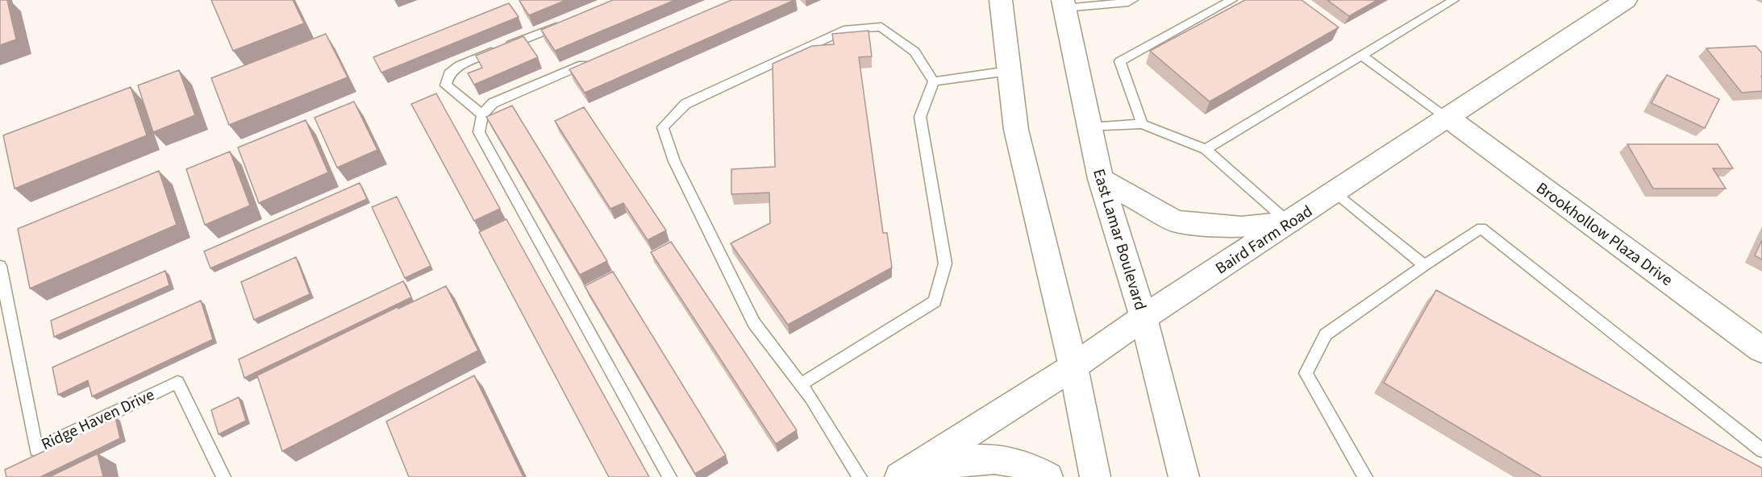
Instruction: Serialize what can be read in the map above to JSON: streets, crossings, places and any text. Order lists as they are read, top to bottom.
{
  "streets": {
    "main road": ["Brookhollow Plaza Drive", "East Lamar Boulevard", "Baird Farm Road"],
    "lane": ["Ridge Haven Drive"]
  },
  "crossings": [
    ["Brookhollow Plaza Drive", "Baird Farm Road"],
    ["East Lamar Boulevard", "Baird Farm Road"]
  ]
}
